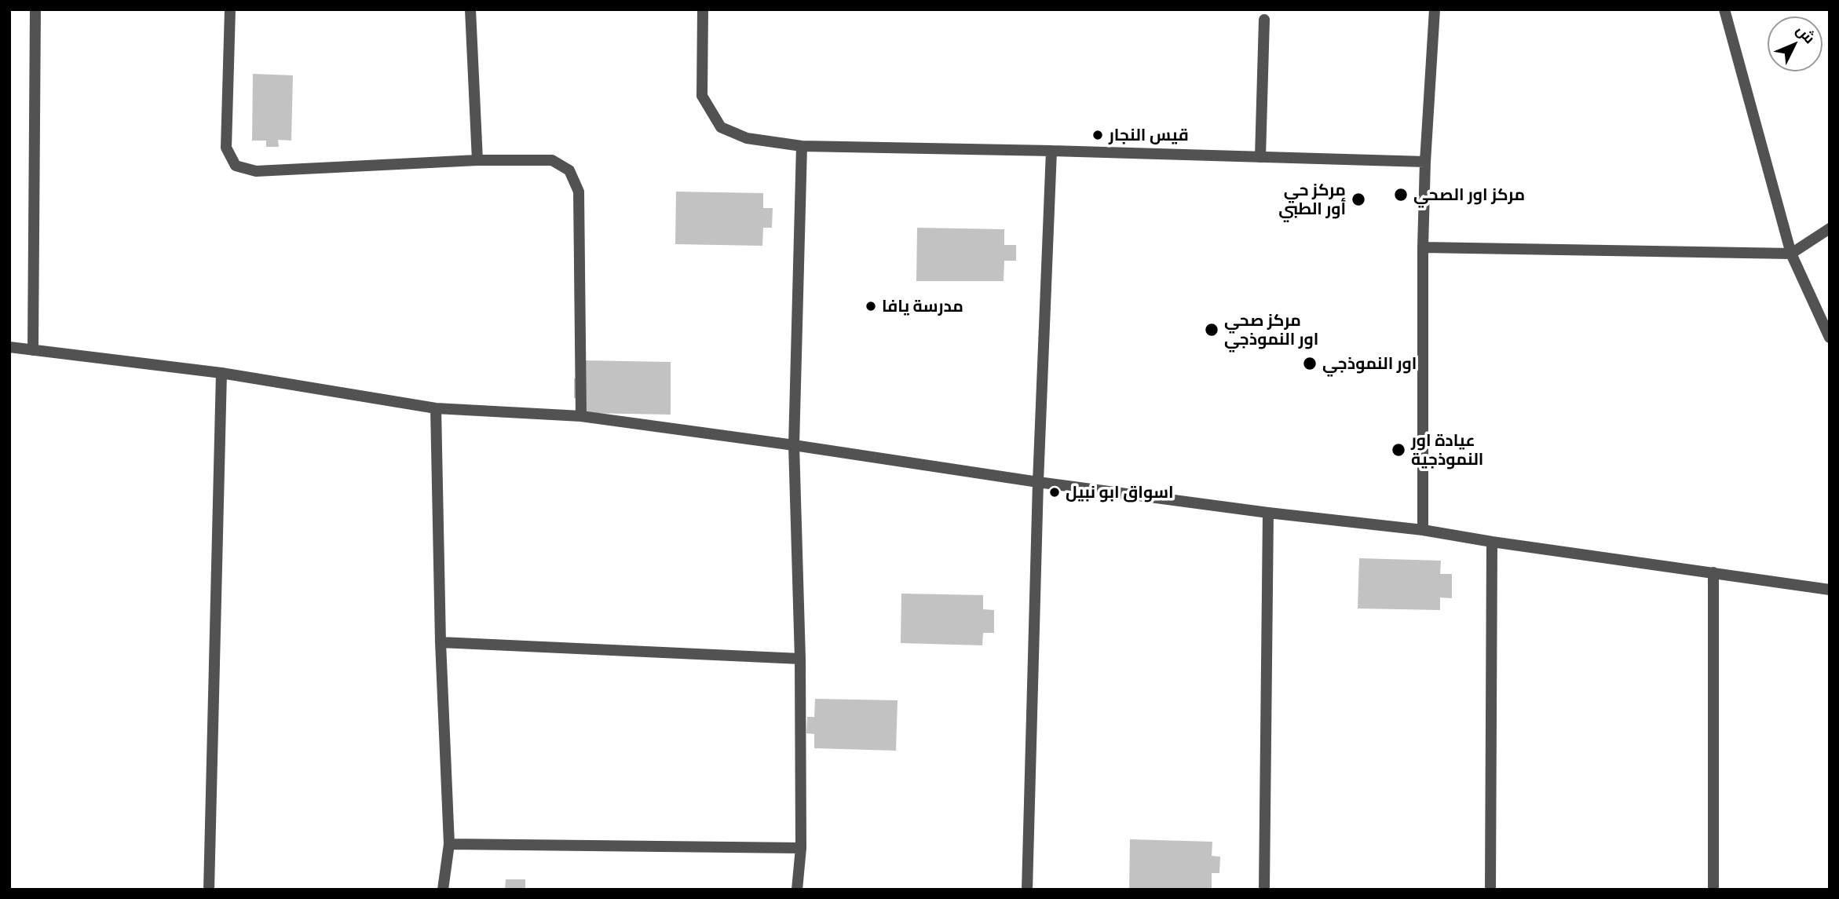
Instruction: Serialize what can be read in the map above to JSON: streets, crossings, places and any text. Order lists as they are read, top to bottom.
{
  "places": [
    "قيس النجار",
    "مركز اور الصحي",
    "مركز حي أور الطبي",
    "مدرسة يافا",
    "مركز صحي اور النموذجي",
    "اور النموذجي",
    "عيادة اور النموذجية",
    "اسواق ابو نبيل"
  ],
  "north": "top right"
}
